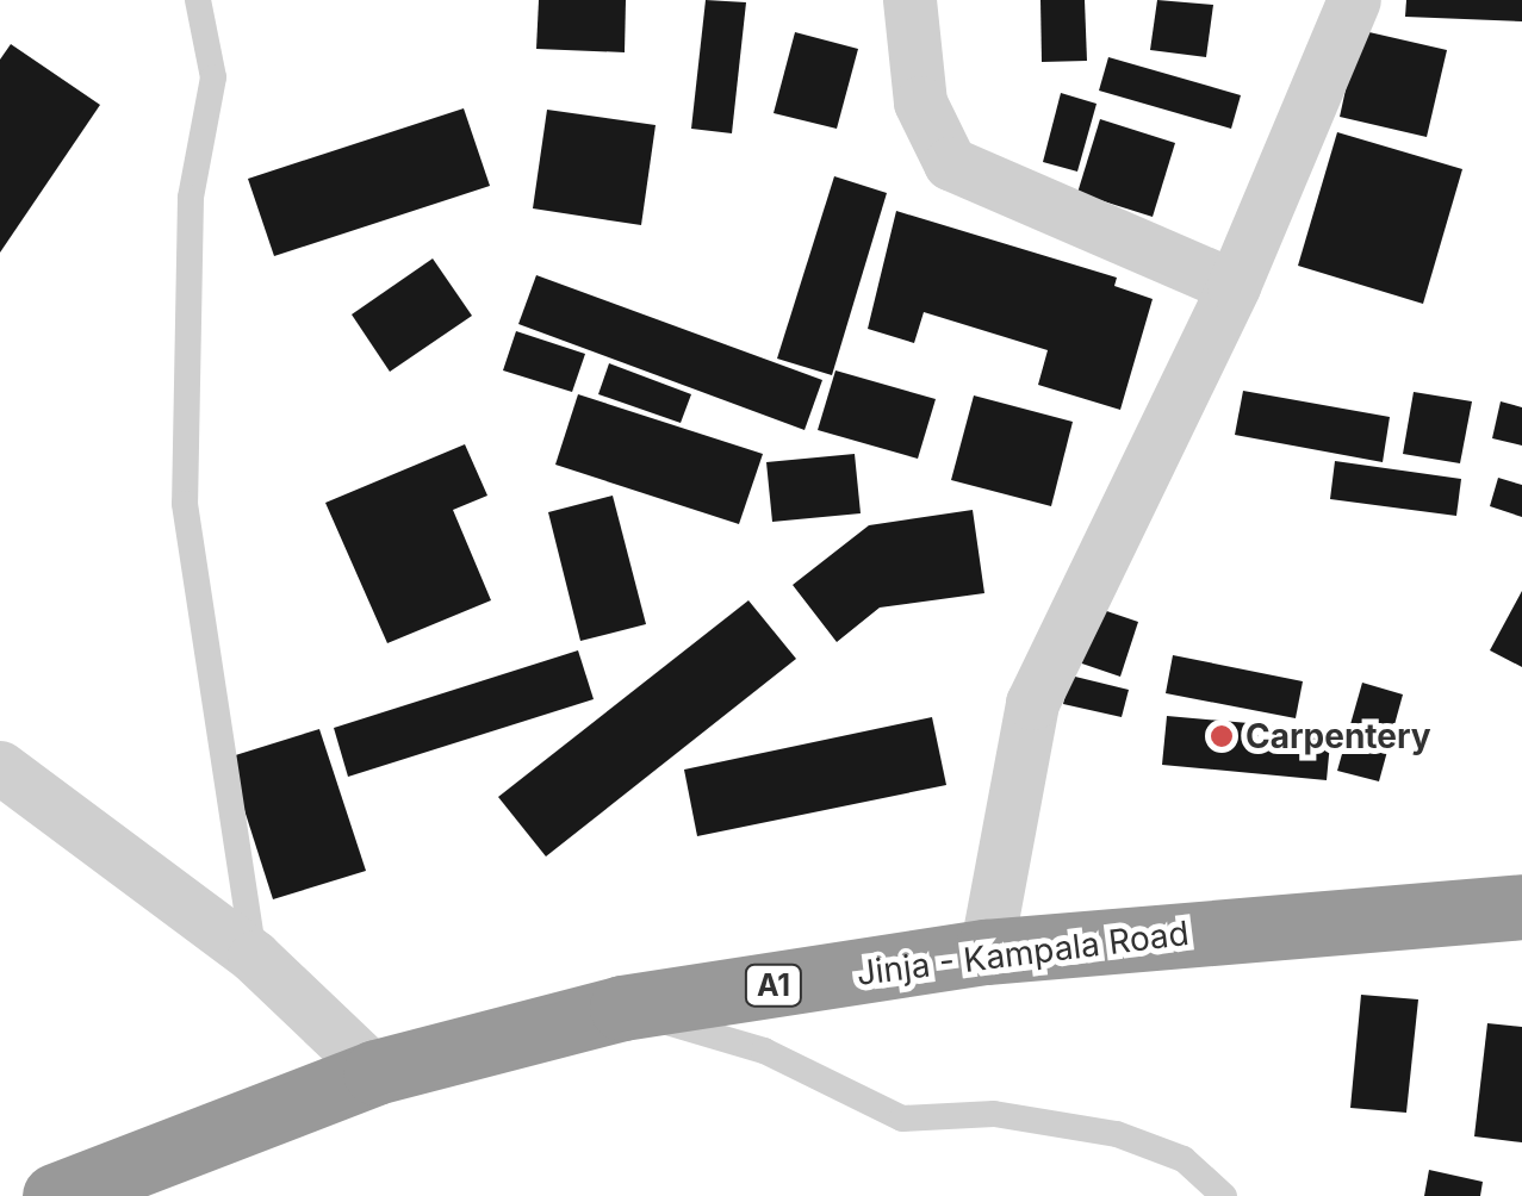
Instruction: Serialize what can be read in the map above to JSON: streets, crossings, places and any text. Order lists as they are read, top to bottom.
{
  "streets": {
    "highway": ["Jinja - Kampala Road", "A1"]
  },
  "places": ["Carpentery"]
}
